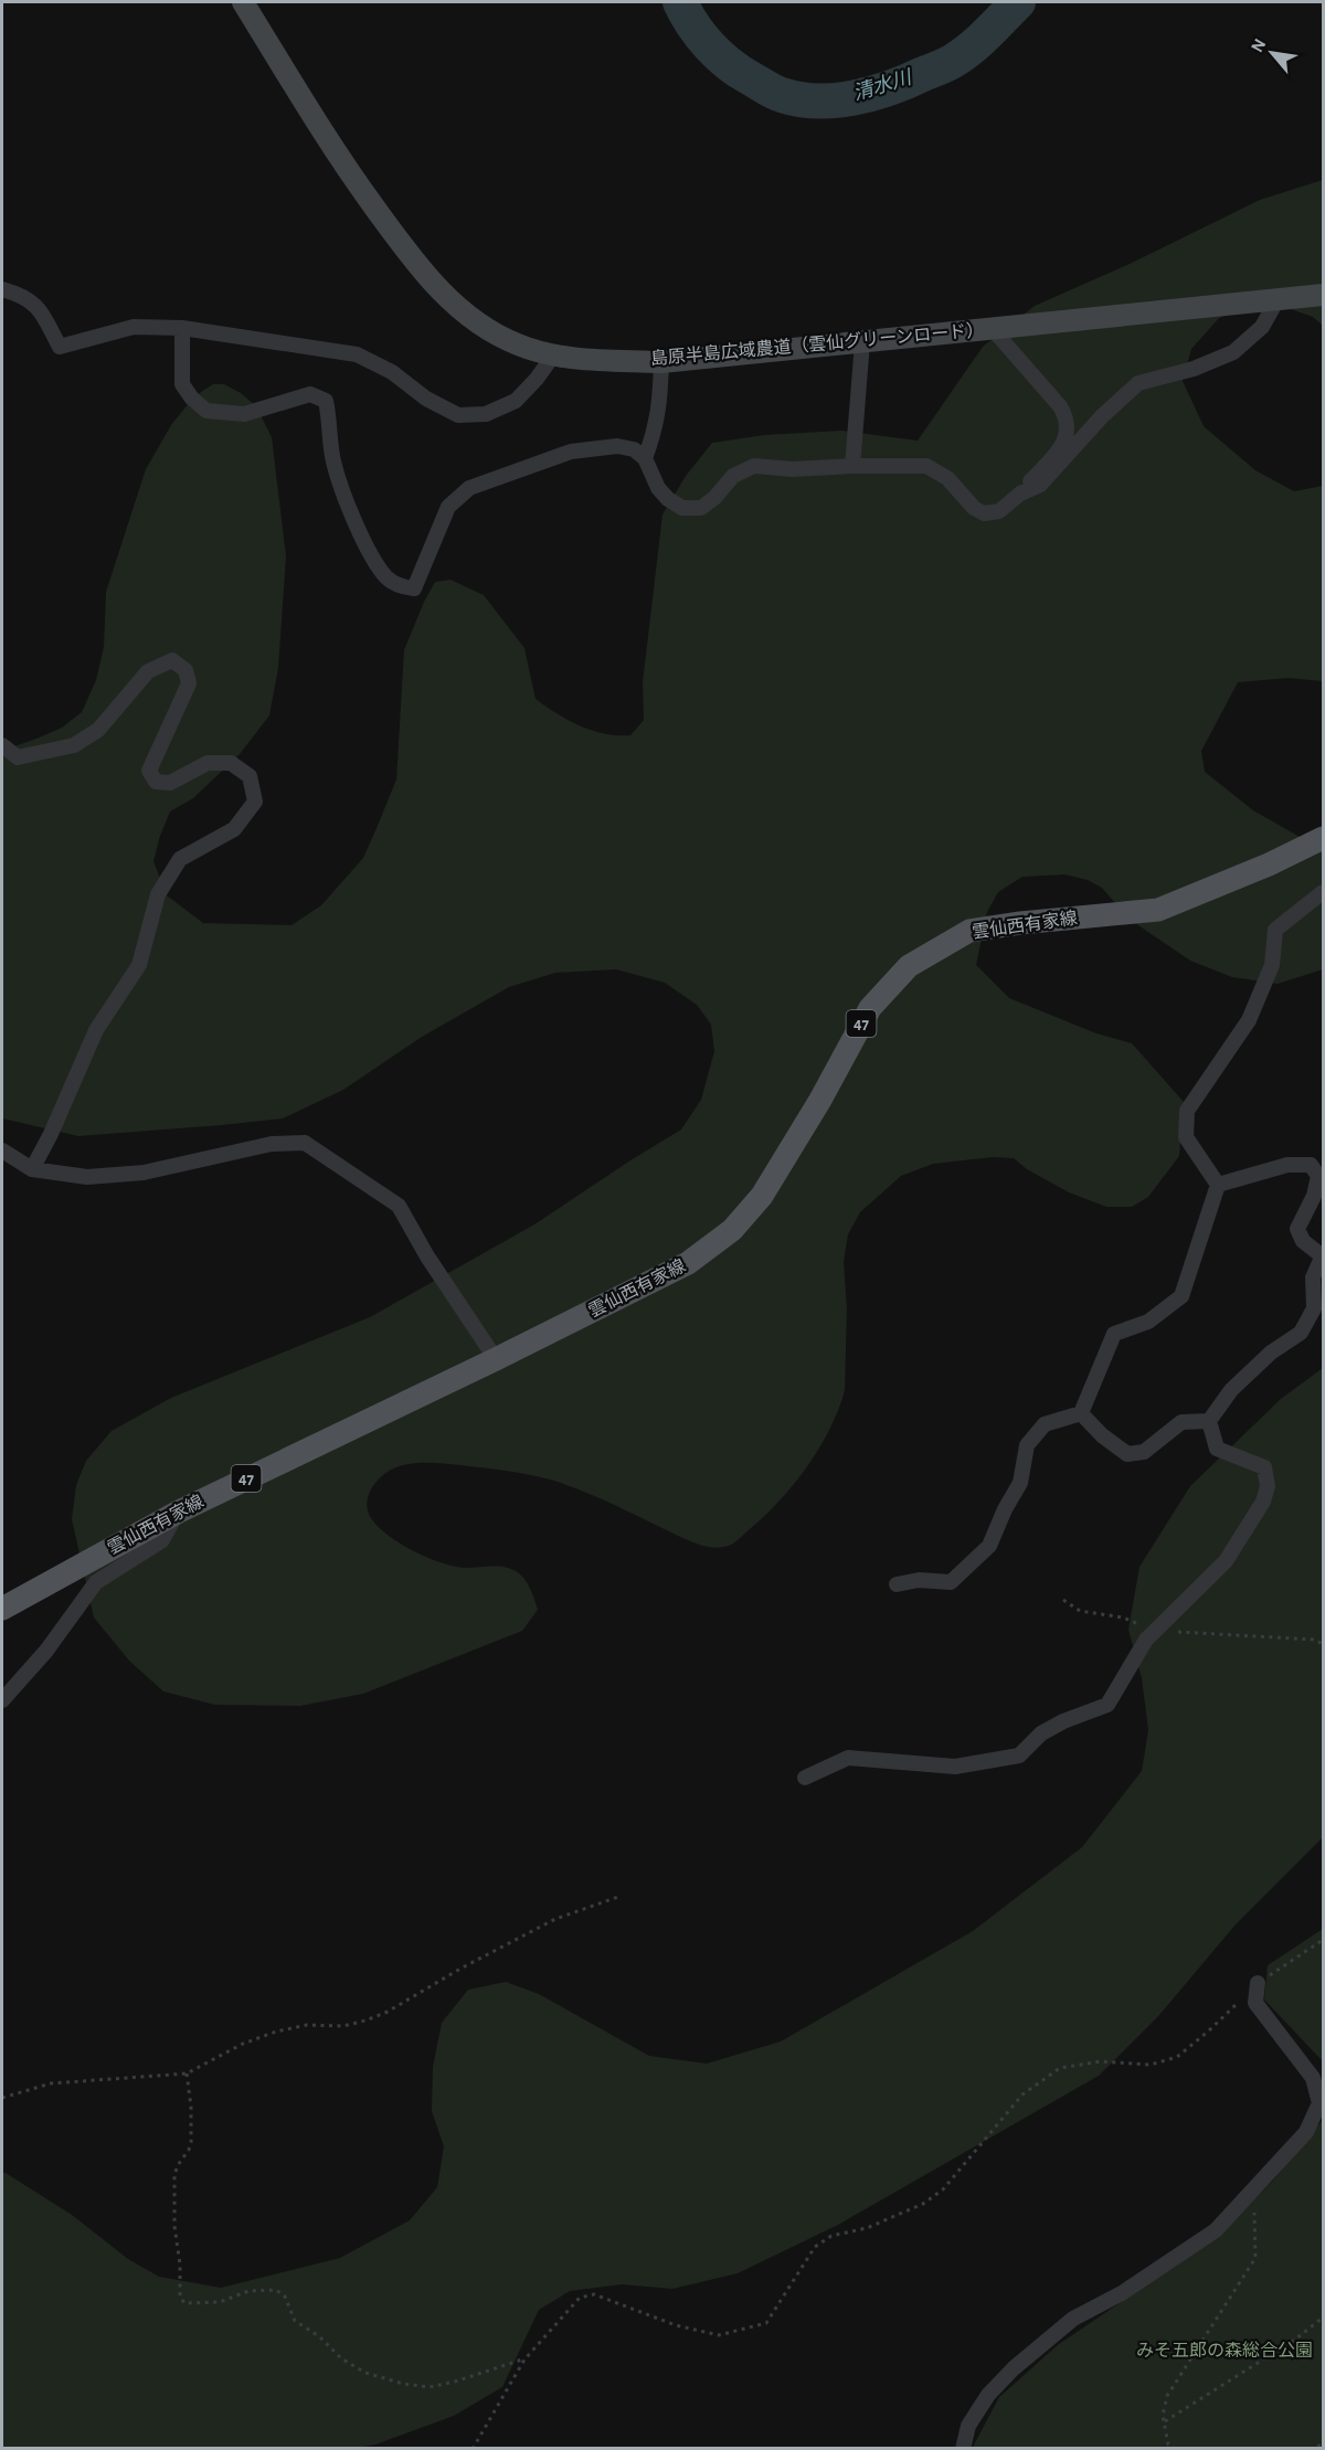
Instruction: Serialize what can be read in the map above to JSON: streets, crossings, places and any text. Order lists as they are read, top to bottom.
{
  "streets": {
    "main road": ["雲仙西有家線", "47"],
    "street": ["島原半島広域農道（雲仙グリーンロード）"]
  },
  "water": ["清水川"],
  "parks": ["みそ五郎の森総合公園"],
  "north": "top left"
}
